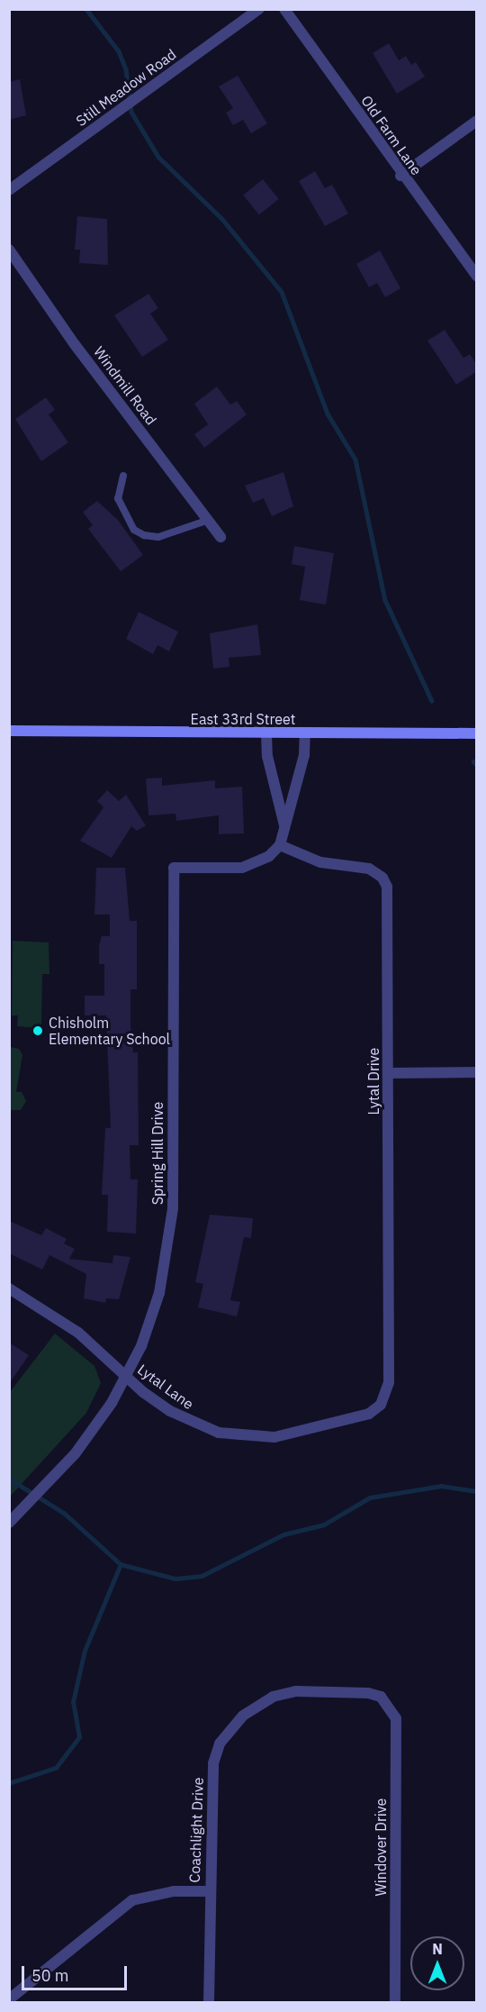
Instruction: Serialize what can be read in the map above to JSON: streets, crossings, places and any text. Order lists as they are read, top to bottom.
{
  "streets": {
    "street": [
      "Still Meadow Road",
      "Old Farm Lane",
      "Windmill Road",
      "East 33rd Street",
      "Lytal Drive",
      "Spring Hill Drive",
      "Lytal Lane",
      "Coachlight Drive",
      "Windover Drive"
    ]
  },
  "crossings": [
    ["Lytal Drive", "Spring Hill Drive"],
    ["Lytal Drive", "Lytal Lane"],
    ["Spring Hill Drive", "Lytal Lane"],
    ["Coachlight Drive", "Windover Drive"]
  ],
  "places": ["Chisholm Elementary School"],
  "scale_bar": "50 m",
  "north": "top"
}
